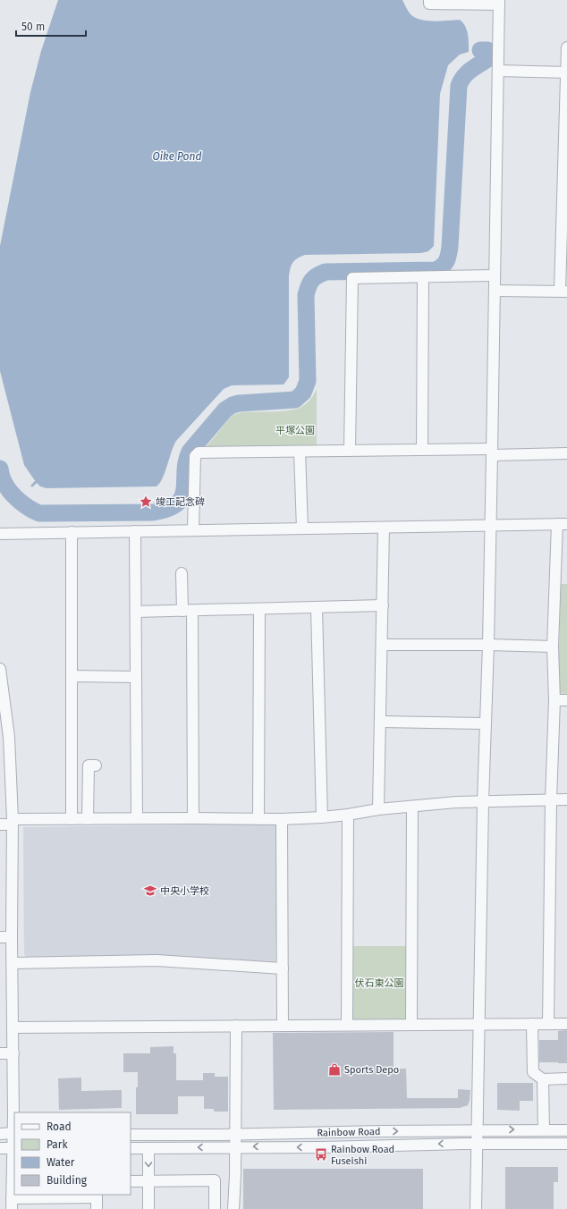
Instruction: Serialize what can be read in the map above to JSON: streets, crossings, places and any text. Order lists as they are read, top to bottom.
{
  "streets": {
    "street": ["Rainbow Road"]
  },
  "water": ["Oike Pond"],
  "parks": ["平塚公園", "伏石東公園"],
  "places": {
    "place": ["竣工記念碑"],
    "school or university": ["中央小学校"],
    "shop": ["Sports Depo"],
    "bus stop": ["Rainbow Road Fuseishi"]
  },
  "legend": [
    "Road",
    "Park",
    "Water",
    "Building"
  ],
  "scale_bar": "50 m"
}
